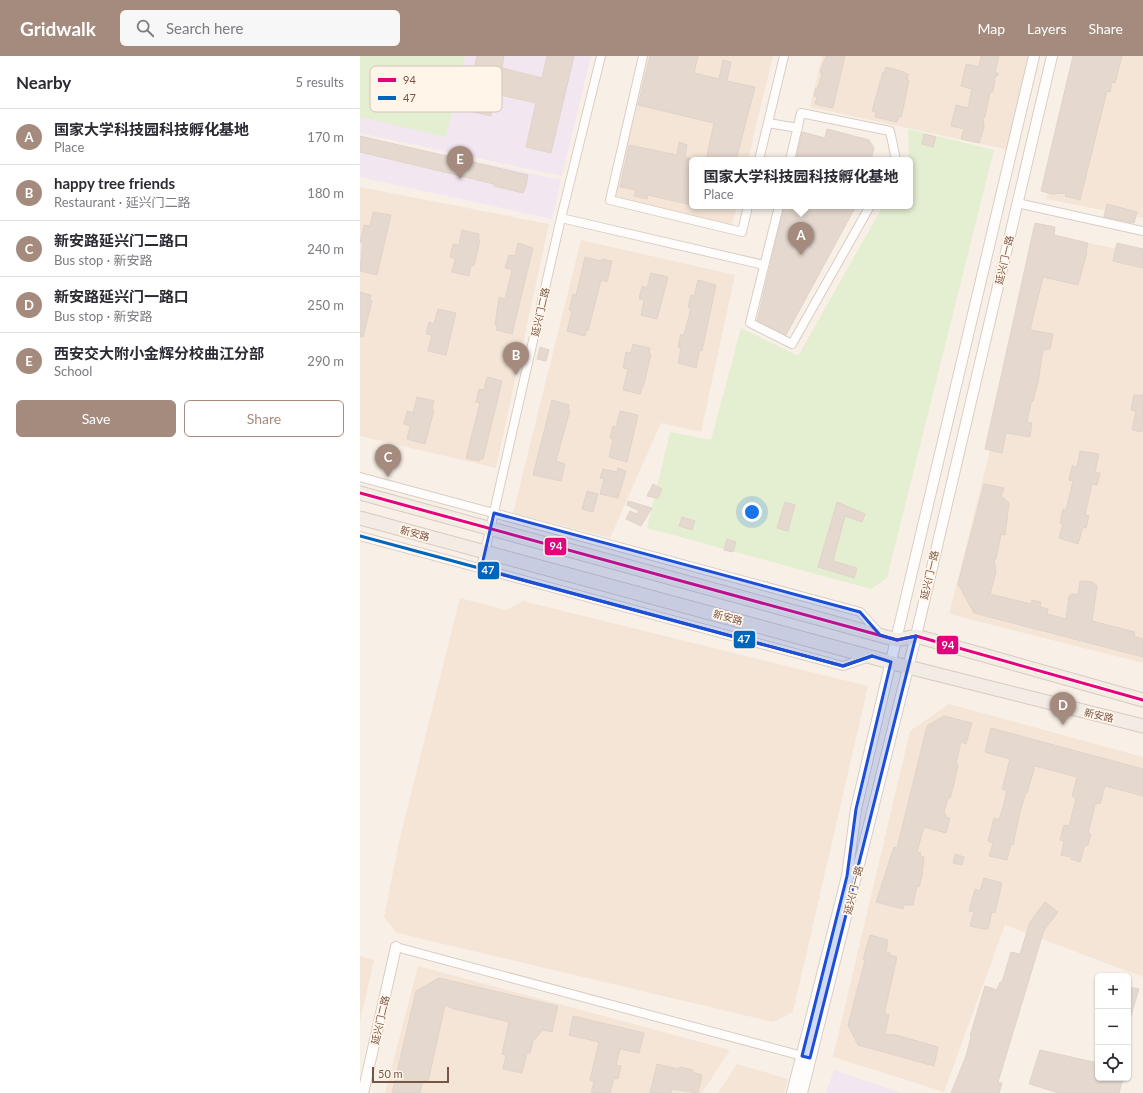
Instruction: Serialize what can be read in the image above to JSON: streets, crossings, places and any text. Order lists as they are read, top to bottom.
{
  "streets": {
    "main road": ["新安路"],
    "street": ["延兴门一路", "延兴门二路"]
  },
  "crossings": [
    ["延兴门一路", "新安路"],
    ["延兴门二路", "新安路"]
  ],
  "lines": ["transit line 94", "transit line 47"],
  "legend": ["94", "47"],
  "scale_bar": "50 m",
  "page": {
    "header": "Gridwalk",
    "search": "Search here",
    "nav": ["Map", "Layers", "Share"],
    "heading": ["Nearby", "5 results"],
    "list": [
      {
        "mark": "A",
        "name": "国家大学科技园科技孵化基地",
        "note": "Place",
        "value": "170 m"
      },
      {
        "mark": "B",
        "name": "happy tree friends",
        "note": "Restaurant · 延兴门二路",
        "value": "180 m"
      },
      {
        "mark": "C",
        "name": "新安路延兴门二路口",
        "note": "Bus stop · 新安路",
        "value": "240 m"
      },
      {
        "mark": "D",
        "name": "新安路延兴门一路口",
        "note": "Bus stop · 新安路",
        "value": "250 m"
      },
      {
        "mark": "E",
        "name": "西安交大附小金辉分校曲江分部",
        "note": "School",
        "value": "290 m"
      }
    ],
    "pins": [
      "E",
      "A",
      "B",
      "C",
      "D"
    ],
    "popup": ["国家大学科技园科技孵化基地", "Place"],
    "buttons": ["Save", "Share"],
    "map_buttons": ["+", "−"],
    "scale": "50 m"
  }
}
